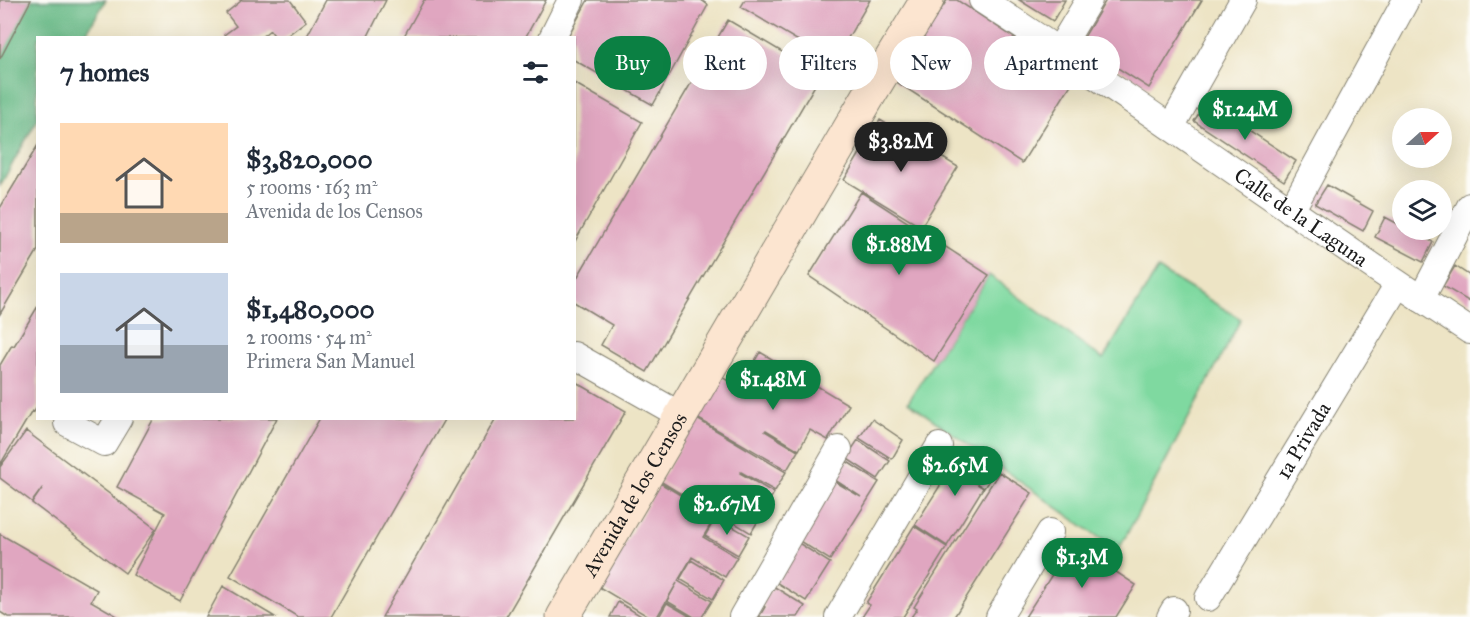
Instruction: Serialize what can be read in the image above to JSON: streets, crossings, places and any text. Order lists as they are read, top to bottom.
{
  "streets": {
    "street": ["Calle de la Laguna", "1a Privada", "Avenida de los Censos"]
  },
  "crossings": [
    ["Calle de la Laguna", "1a Privada"]
  ],
  "north": "right",
  "page": {
    "chip": [
      "Buy",
      "Rent",
      "Filters",
      "New",
      "Apartment"
    ],
    "heading": "7 homes",
    "price": [
      "$1.24M",
      "$3.82M",
      "$1.88M",
      "$1.48M",
      "$2.65M",
      "$2.67M",
      "$1.3M"
    ],
    "list": [
      {
        "name": "$3,820,000",
        "note": "5 rooms · 163 m² · Avenida de los Censos"
      },
      {
        "name": "$1,480,000",
        "note": "2 rooms · 54 m² · Primera San Manuel"
      }
    ]
  }
}
